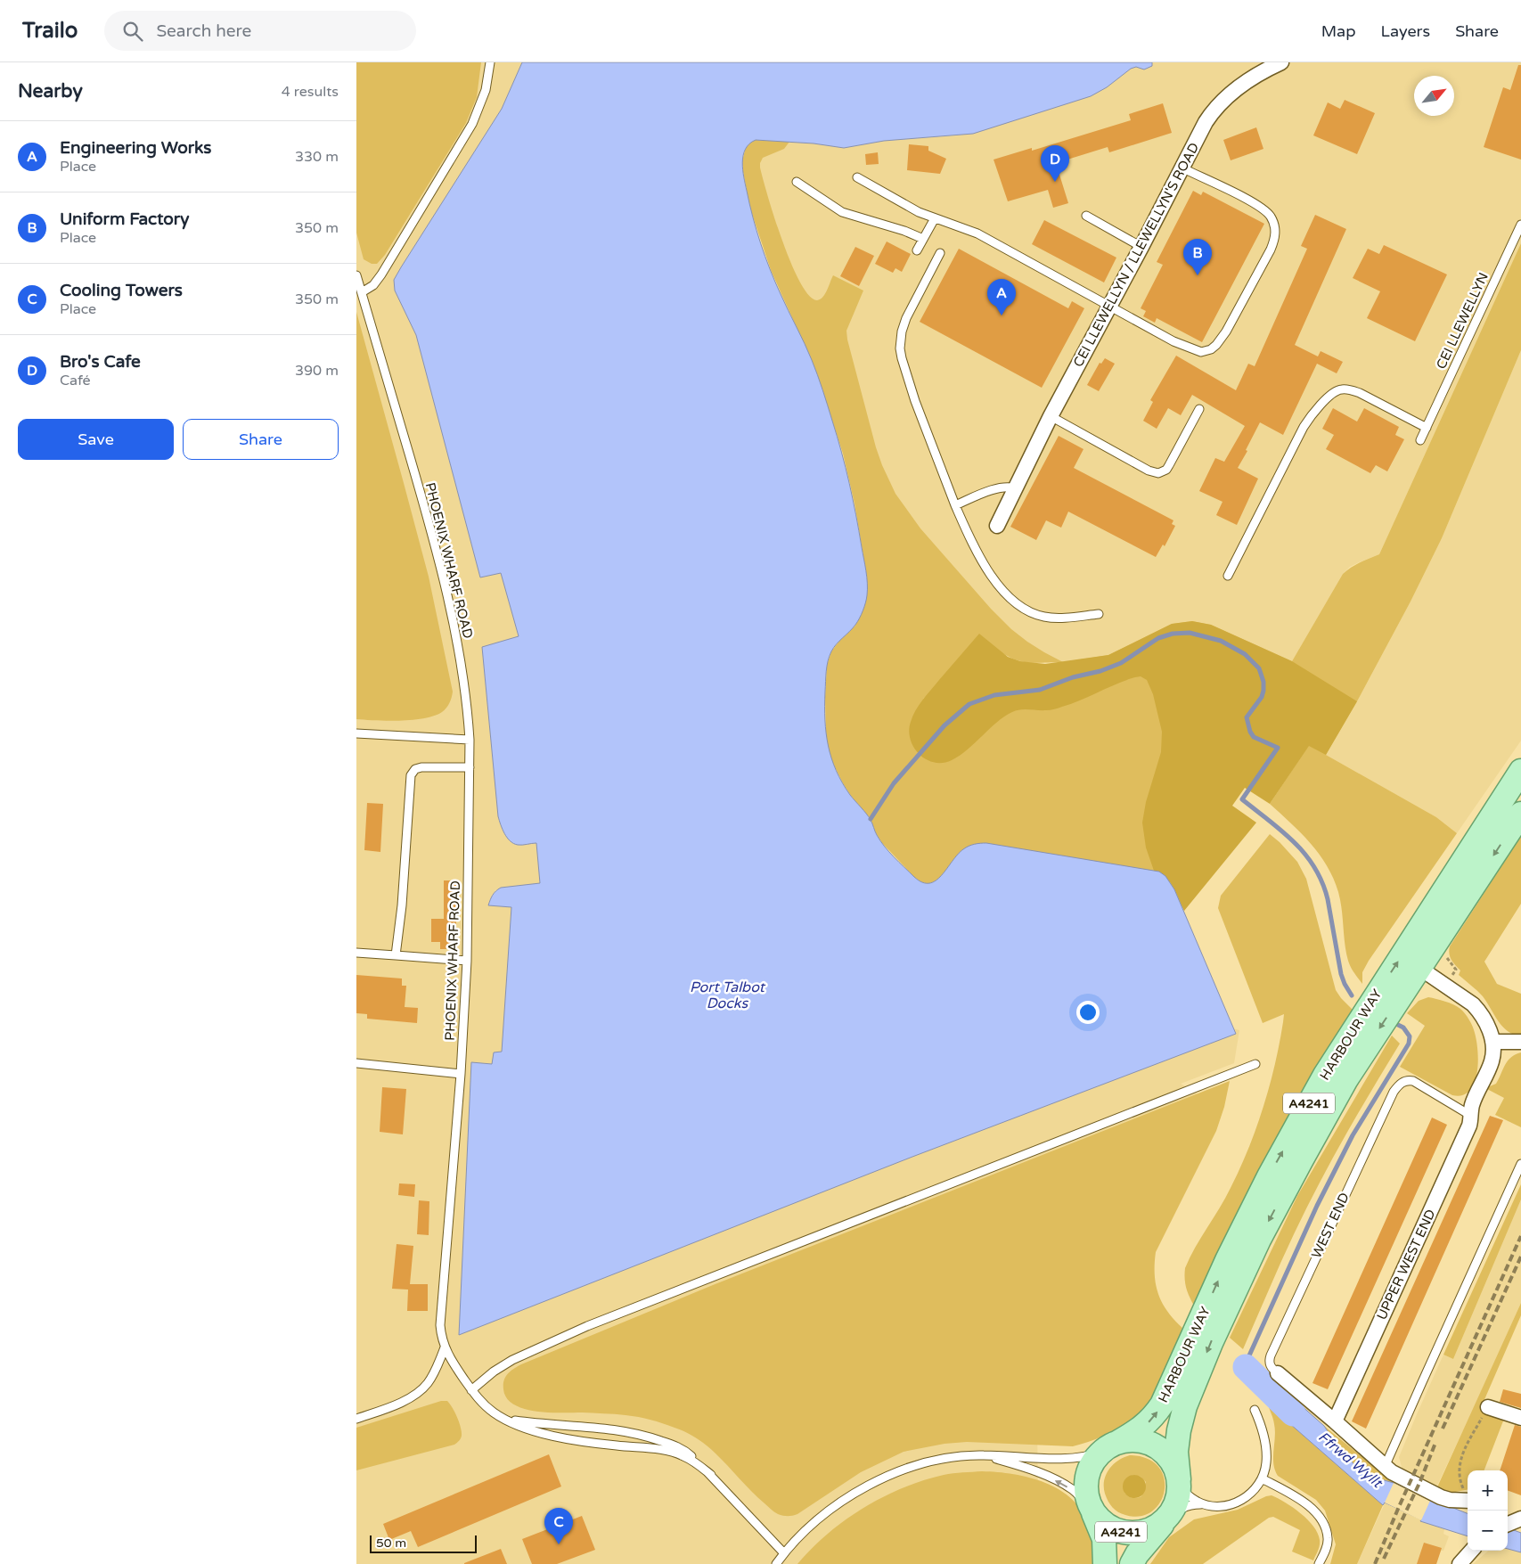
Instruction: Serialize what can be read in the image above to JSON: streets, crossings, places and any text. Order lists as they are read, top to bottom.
{
  "streets": {
    "main road": ["HARBOUR WAY", "A4241"],
    "street": ["CEI LLEWELLYN / LLEWELLYN'S ROAD", "WEST END", "UPPER WEST END"],
    "lane": ["CEI LLEWELLYN", "PHOENIX WHARF ROAD"]
  },
  "crossings": [
    ["HARBOUR WAY", "A4241"],
    ["WEST END", "UPPER WEST END"]
  ],
  "water": ["Port Talbot Docks", "Ffrwd Wyllt"],
  "scale_bar": "50 m",
  "north": "top right",
  "page": {
    "header": "Trailo",
    "search": "Search here",
    "nav": ["Map", "Layers", "Share"],
    "heading": ["Nearby", "4 results"],
    "list": [
      {
        "mark": "A",
        "name": "Engineering Works",
        "note": "Place",
        "value": "330 m"
      },
      {
        "mark": "B",
        "name": "Uniform Factory",
        "note": "Place",
        "value": "350 m"
      },
      {
        "mark": "C",
        "name": "Cooling Towers",
        "note": "Place",
        "value": "350 m"
      },
      {
        "mark": "D",
        "name": "Bro's Cafe",
        "note": "Café",
        "value": "390 m"
      }
    ],
    "pins": [
      "D",
      "B",
      "A",
      "C"
    ],
    "buttons": ["Save", "Share"],
    "map_buttons": ["+", "−"],
    "scale": "50 m"
  }
}
